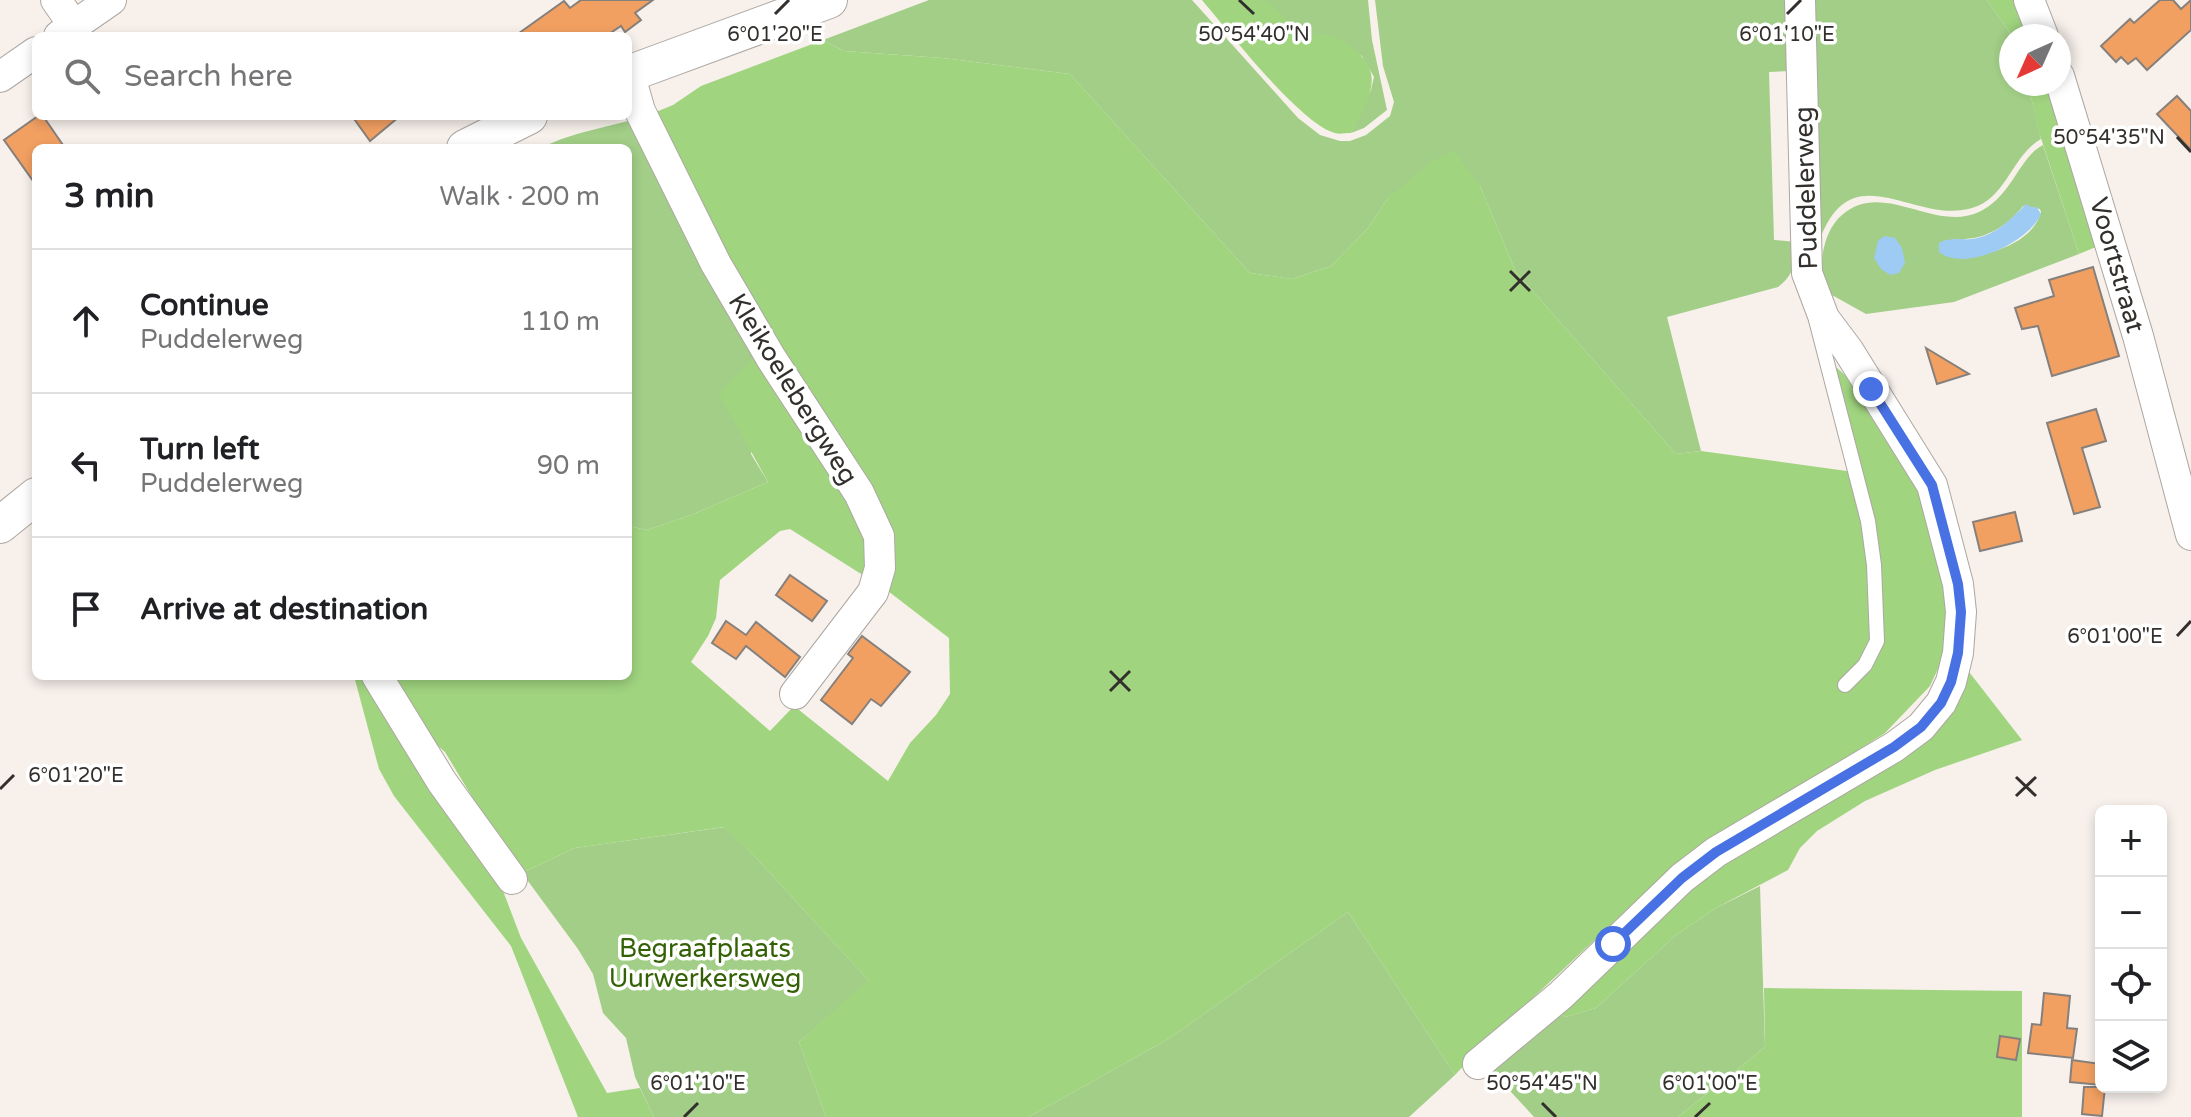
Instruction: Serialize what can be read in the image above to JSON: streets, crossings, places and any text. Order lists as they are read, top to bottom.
{
  "streets": {
    "street": ["Puddelerweg", "Voortstraat", "Kleikoelebergweg"]
  },
  "parks": ["Begraafplaats Uurwerkersweg"],
  "north": "bottom left",
  "page": {
    "search": "Search here",
    "heading": ["3 min", "Walk · 200 m"],
    "list": [
      ["Continue", "Puddelerweg", "110 m"],
      ["Turn left", "Puddelerweg", "90 m"],
      "Arrive at destination"
    ],
    "map_buttons": ["+", "−"]
  },
  "coordinates": [
    "6°01'20\"E",
    "50°54'40\"N",
    "6°01'10\"E",
    "50°54'35\"N",
    "6°01'00\"E",
    "50°54'45\"N"
  ]
}
